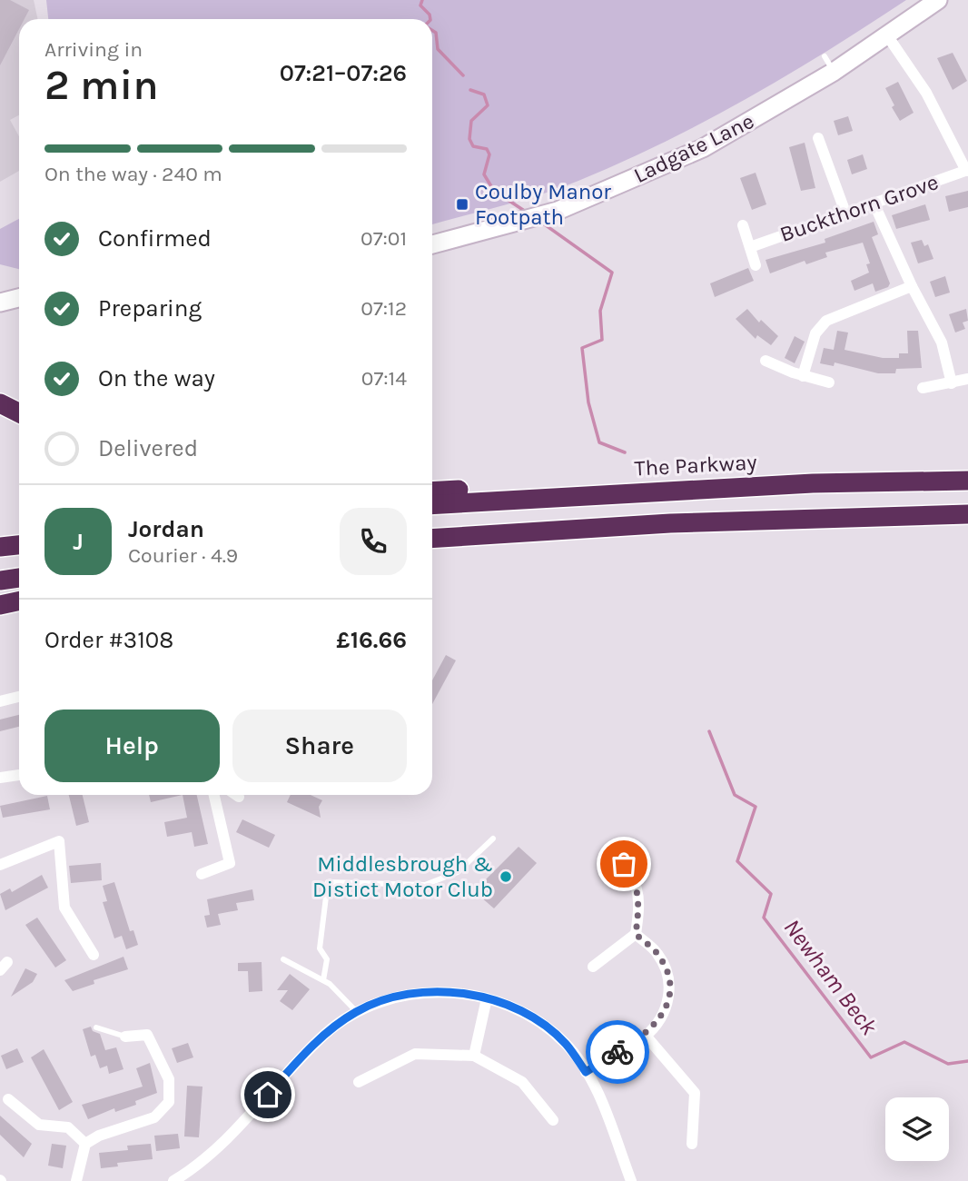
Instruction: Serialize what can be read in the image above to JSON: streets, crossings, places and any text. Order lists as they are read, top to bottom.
{
  "streets": {
    "highway": ["The Parkway"],
    "main road": ["Ladgate Lane"],
    "street": ["Buckthorn Grove"]
  },
  "water": ["Newham Beck"],
  "places": {
    "transit": ["Coulby Manor Footpath"],
    "other": ["Middlesbrough & Distict Motor Club"]
  },
  "page": {
    "heading": ["2 min", "Arriving in", "07:21–07:26"],
    "panel": [
      "Jordan",
      "Courier · 4.9",
      "Order #3108",
      "£16.66"
    ],
    "bar": "On the way · 240 m",
    "list": [
      ["Confirmed", "07:01"],
      ["Preparing", "07:12"],
      ["On the way", "07:14"],
      "Delivered"
    ],
    "round": "J",
    "buttons": ["Help", "Share"]
  }
}
